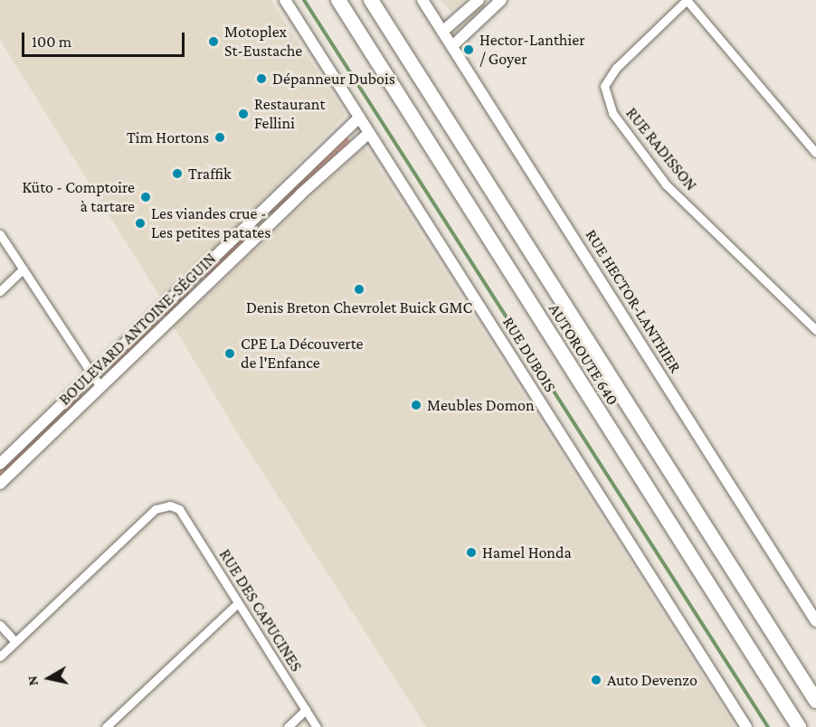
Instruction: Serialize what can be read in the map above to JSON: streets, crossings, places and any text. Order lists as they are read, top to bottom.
{
  "streets": {
    "highway": ["AUTOROUTE 640"],
    "street": [
      "RUE RADISSON",
      "RUE HECTOR-LANTHIER",
      "BOULEVARD ANTOINE-SÉGUIN",
      "RUE DUBOIS",
      "RUE DES CAPUCINES"
    ]
  },
  "crossings": [
    ["BOULEVARD ANTOINE-SÉGUIN", "RUE DUBOIS"]
  ],
  "places": [
    "Motoplex St-Eustache",
    "Hector-Lanthier / Goyer",
    "Dépanneur Dubois",
    "Restaurant Fellini",
    "Tim Hortons",
    "Traffik",
    "Küto - Comptoire à tartare",
    "Les viandes crue - Les petites patates",
    "Denis Breton Chevrolet Buick GMC",
    "CPE La Découverte de l'Enfance",
    "Meubles Domon",
    "Hamel Honda",
    "Auto Devenzo"
  ],
  "scale_bar": "100 m",
  "north": "left"
}
